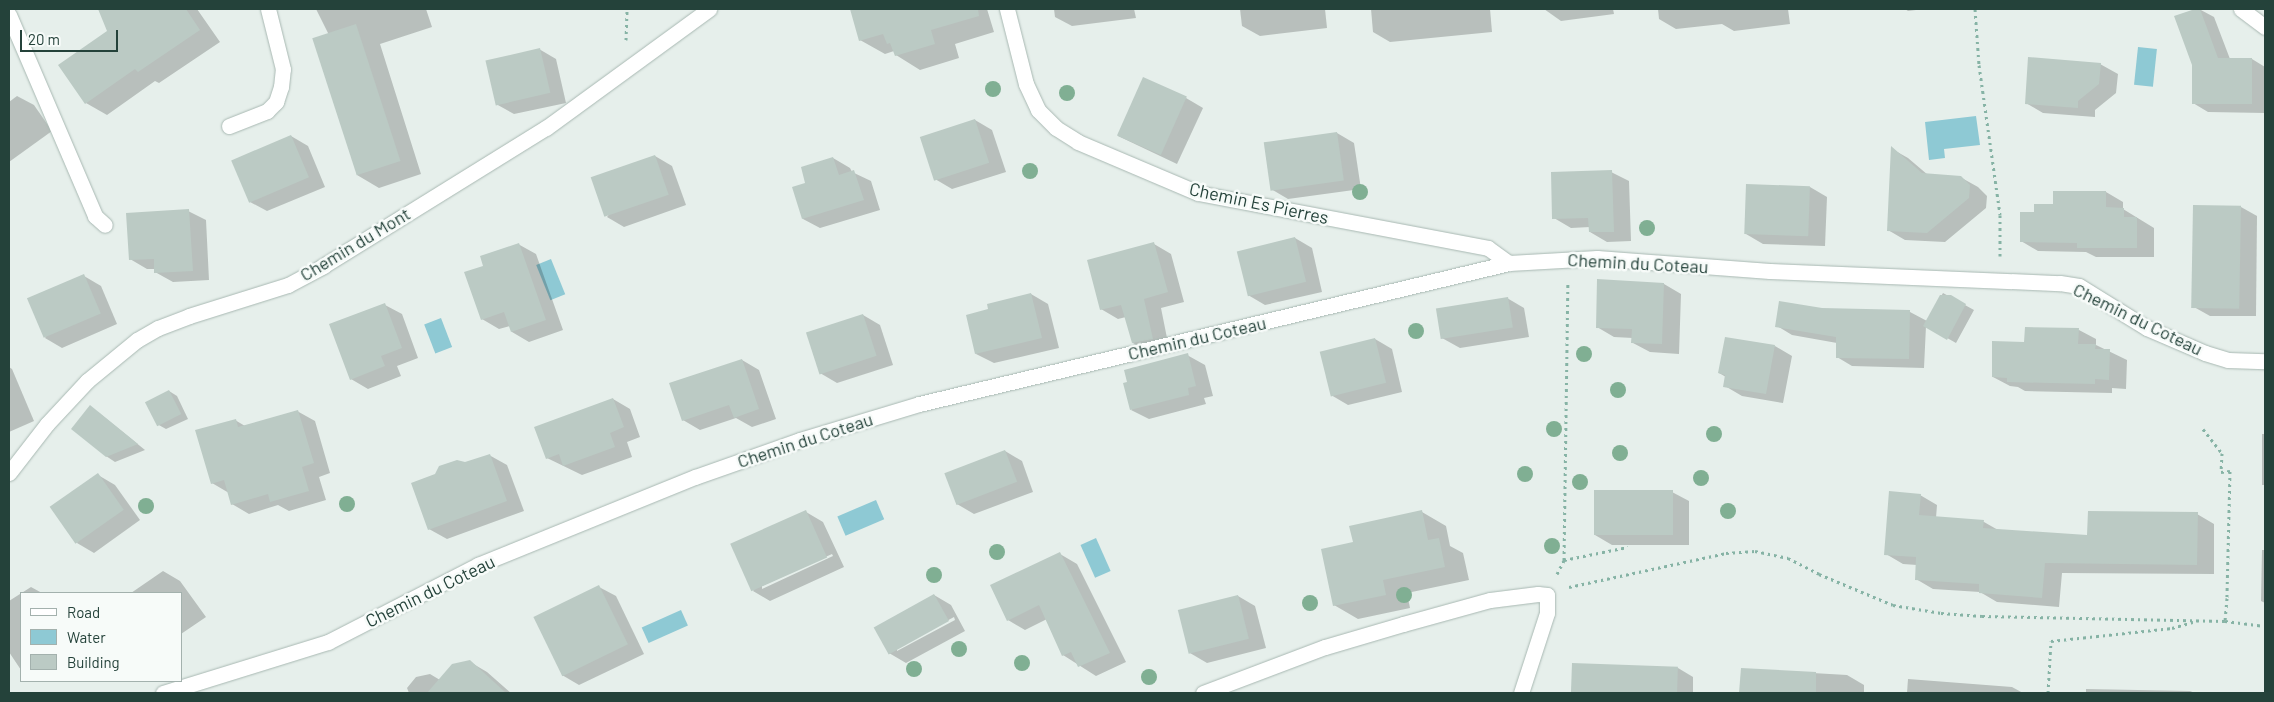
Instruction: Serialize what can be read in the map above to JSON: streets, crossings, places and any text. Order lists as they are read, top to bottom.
{
  "streets": {
    "street": ["Chemin Es Pierres", "Chemin du Mont", "Chemin du Coteau"]
  },
  "crossings": [
    ["Chemin Es Pierres", "Chemin du Coteau"]
  ],
  "legend": ["Road", "Water", "Building"],
  "scale_bar": "20 m"
}
